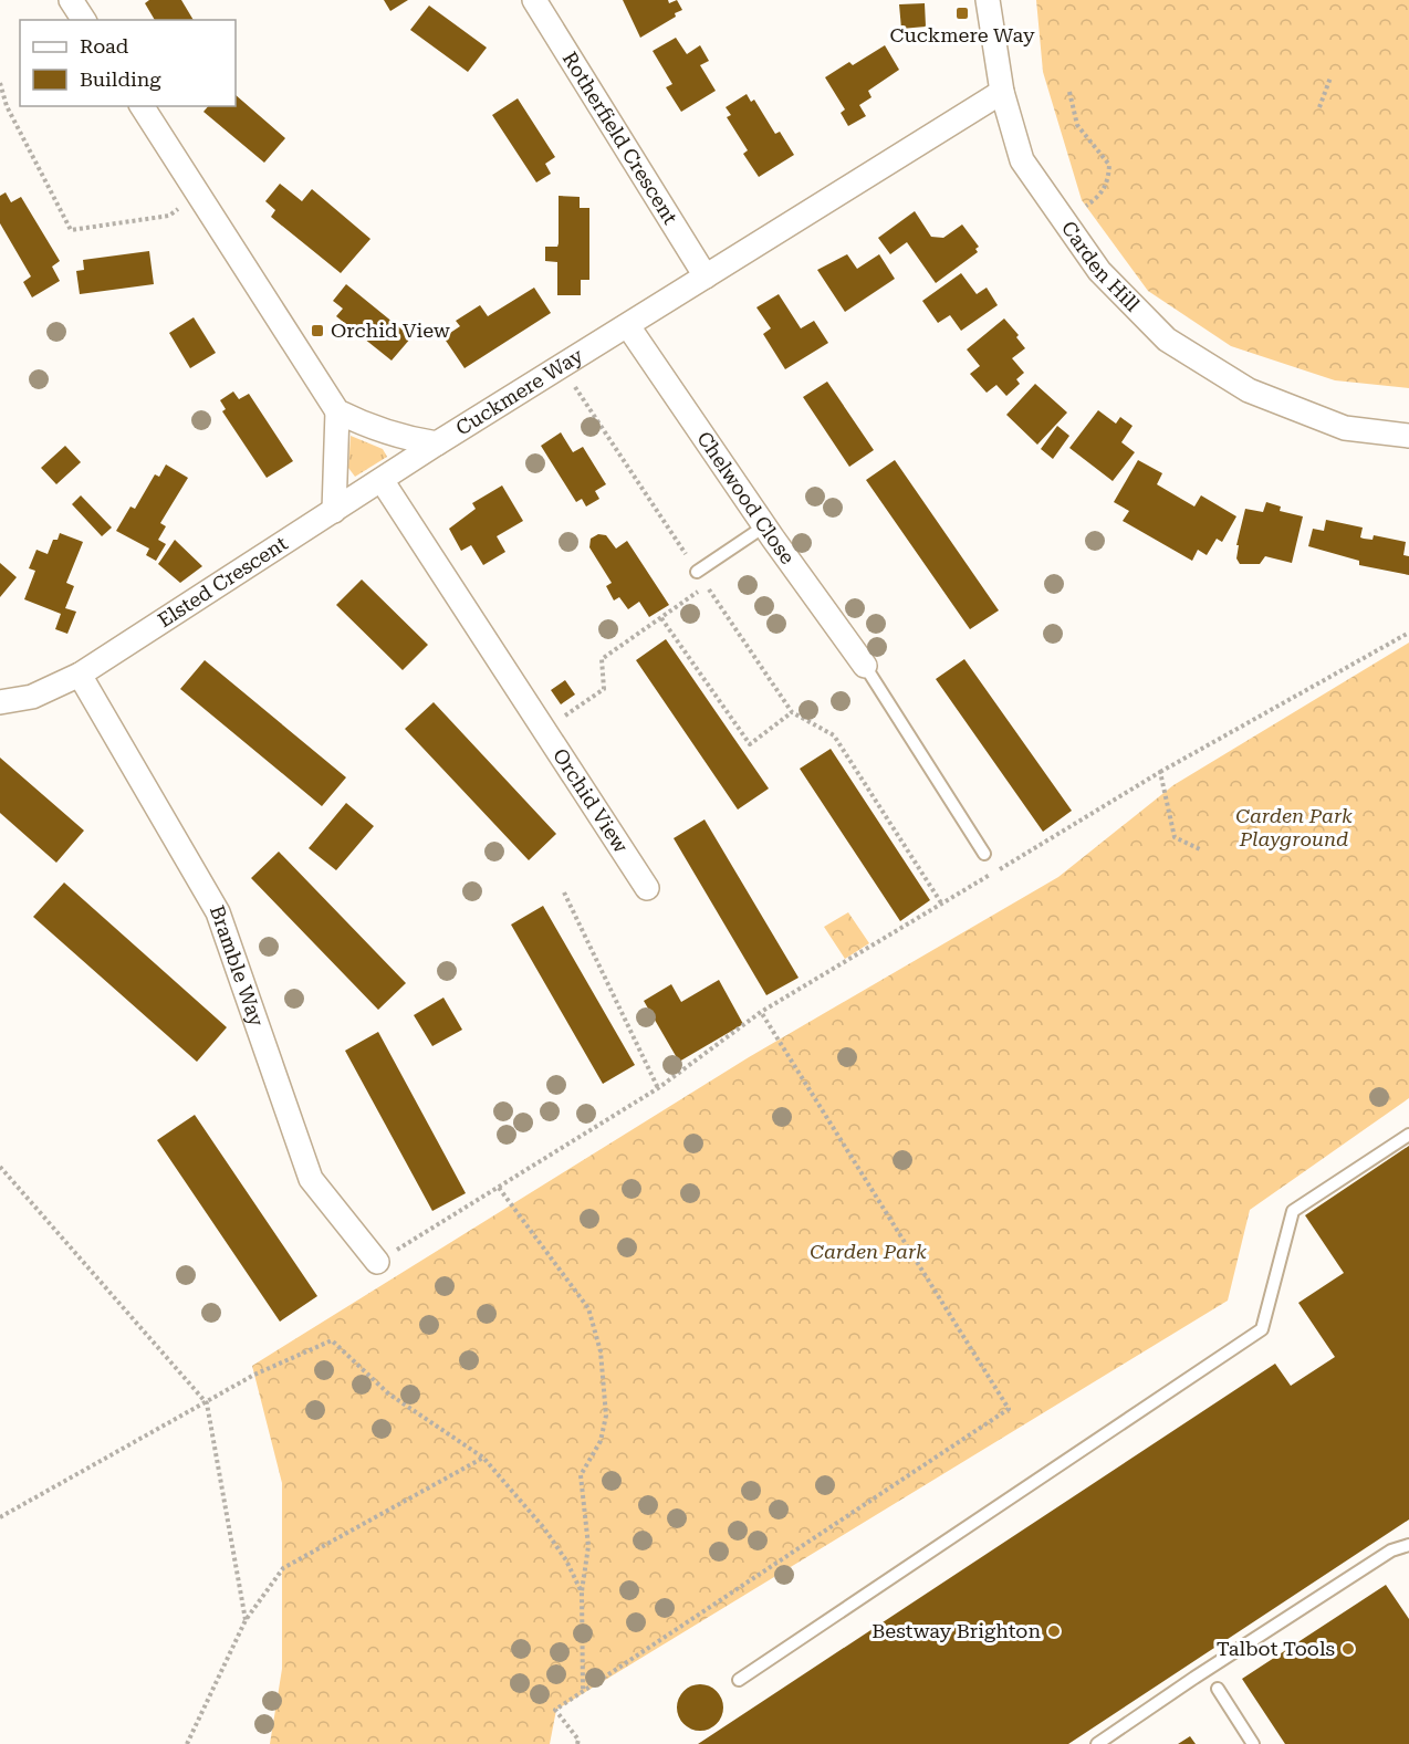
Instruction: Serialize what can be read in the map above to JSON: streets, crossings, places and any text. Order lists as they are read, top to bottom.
{
  "streets": {
    "street": [
      "Rotherfield Crescent",
      "Carden Hill",
      "Cuckmere Way",
      "Chelwood Close",
      "Elsted Crescent",
      "Orchid View",
      "Bramble Way"
    ]
  },
  "crossings": [
    ["Rotherfield Crescent", "Cuckmere Way"],
    ["Carden Hill", "Cuckmere Way"],
    ["Cuckmere Way", "Chelwood Close"],
    ["Cuckmere Way", "Elsted Crescent"],
    ["Elsted Crescent", "Orchid View"],
    ["Elsted Crescent", "Bramble Way"]
  ],
  "parks": ["Carden Park Playground", "Carden Park"],
  "places": {
    "transit": ["Cuckmere Way", "Orchid View"],
    "other": ["Bestway Brighton", "Talbot Tools"]
  },
  "legend": ["Road", "Building"]
}
